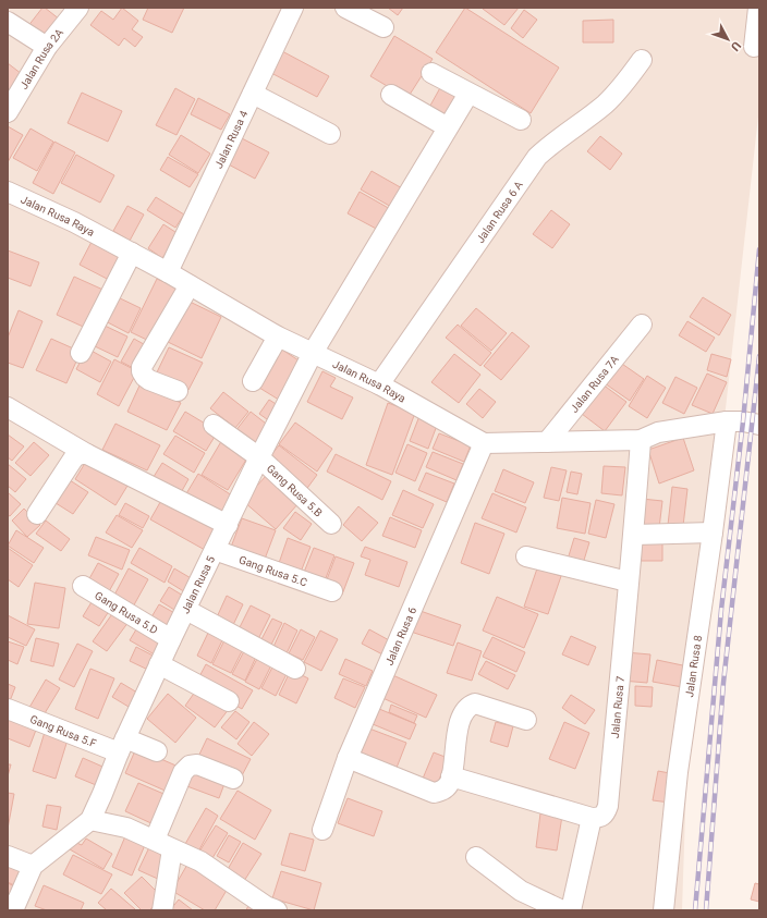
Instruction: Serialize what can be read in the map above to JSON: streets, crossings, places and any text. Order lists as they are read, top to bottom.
{
  "streets": {
    "street": [
      "Jalan Rusa 2A",
      "Jalan Rusa 4",
      "Jalan Rusa 6 A",
      "Jalan Rusa Raya",
      "Jalan Rusa 7A",
      "Gang Rusa 5.B",
      "Gang Rusa 5.C",
      "Jalan Rusa 5",
      "Gang Rusa 5.D",
      "Jalan Rusa 6",
      "Jalan Rusa 8",
      "Jalan Rusa 7",
      "Gang Rusa 5.F"
    ]
  },
  "crossings": [
    ["Jalan Rusa 4", "Jalan Rusa Raya"],
    ["Jalan Rusa 6 A", "Jalan Rusa Raya"],
    ["Jalan Rusa Raya", "Jalan Rusa 5"],
    ["Jalan Rusa Raya", "Jalan Rusa 6"],
    ["Gang Rusa 5.B", "Jalan Rusa 5"],
    ["Gang Rusa 5.C", "Jalan Rusa 5"],
    ["Jalan Rusa 5", "Gang Rusa 5.D"],
    ["Jalan Rusa 5", "Gang Rusa 5.F"]
  ],
  "north": "bottom right"
}
